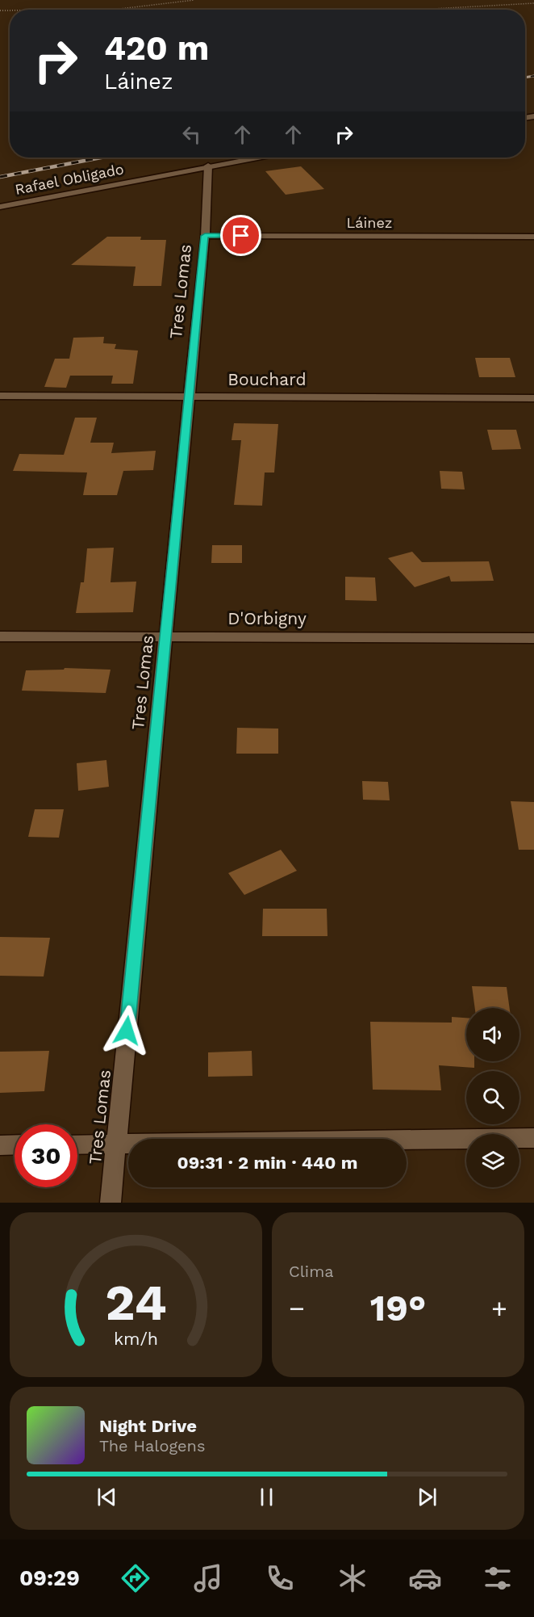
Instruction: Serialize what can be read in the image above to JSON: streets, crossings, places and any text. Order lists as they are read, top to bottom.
{
  "streets": {
    "street": [
      "Rafael Obligado",
      "Láinez",
      "Tres Lomas",
      "Bouchard",
      "D'Orbigny"
    ]
  },
  "crossings": [
    ["Rafael Obligado", "Tres Lomas"],
    ["Láinez", "Tres Lomas"],
    ["Tres Lomas", "Bouchard"],
    ["Tres Lomas", "D'Orbigny"]
  ],
  "page": {
    "turn": ["420 m", "Láinez"],
    "limit": "30",
    "trip": "09:31 · 2 min · 440 m",
    "tile": "Clima",
    "heat": ["−", "19°", "+"],
    "song": ["Night Drive", "The Halogens"],
    "tabs": "09:29",
    "gauge": ["24", "km/h"]
  }
}
